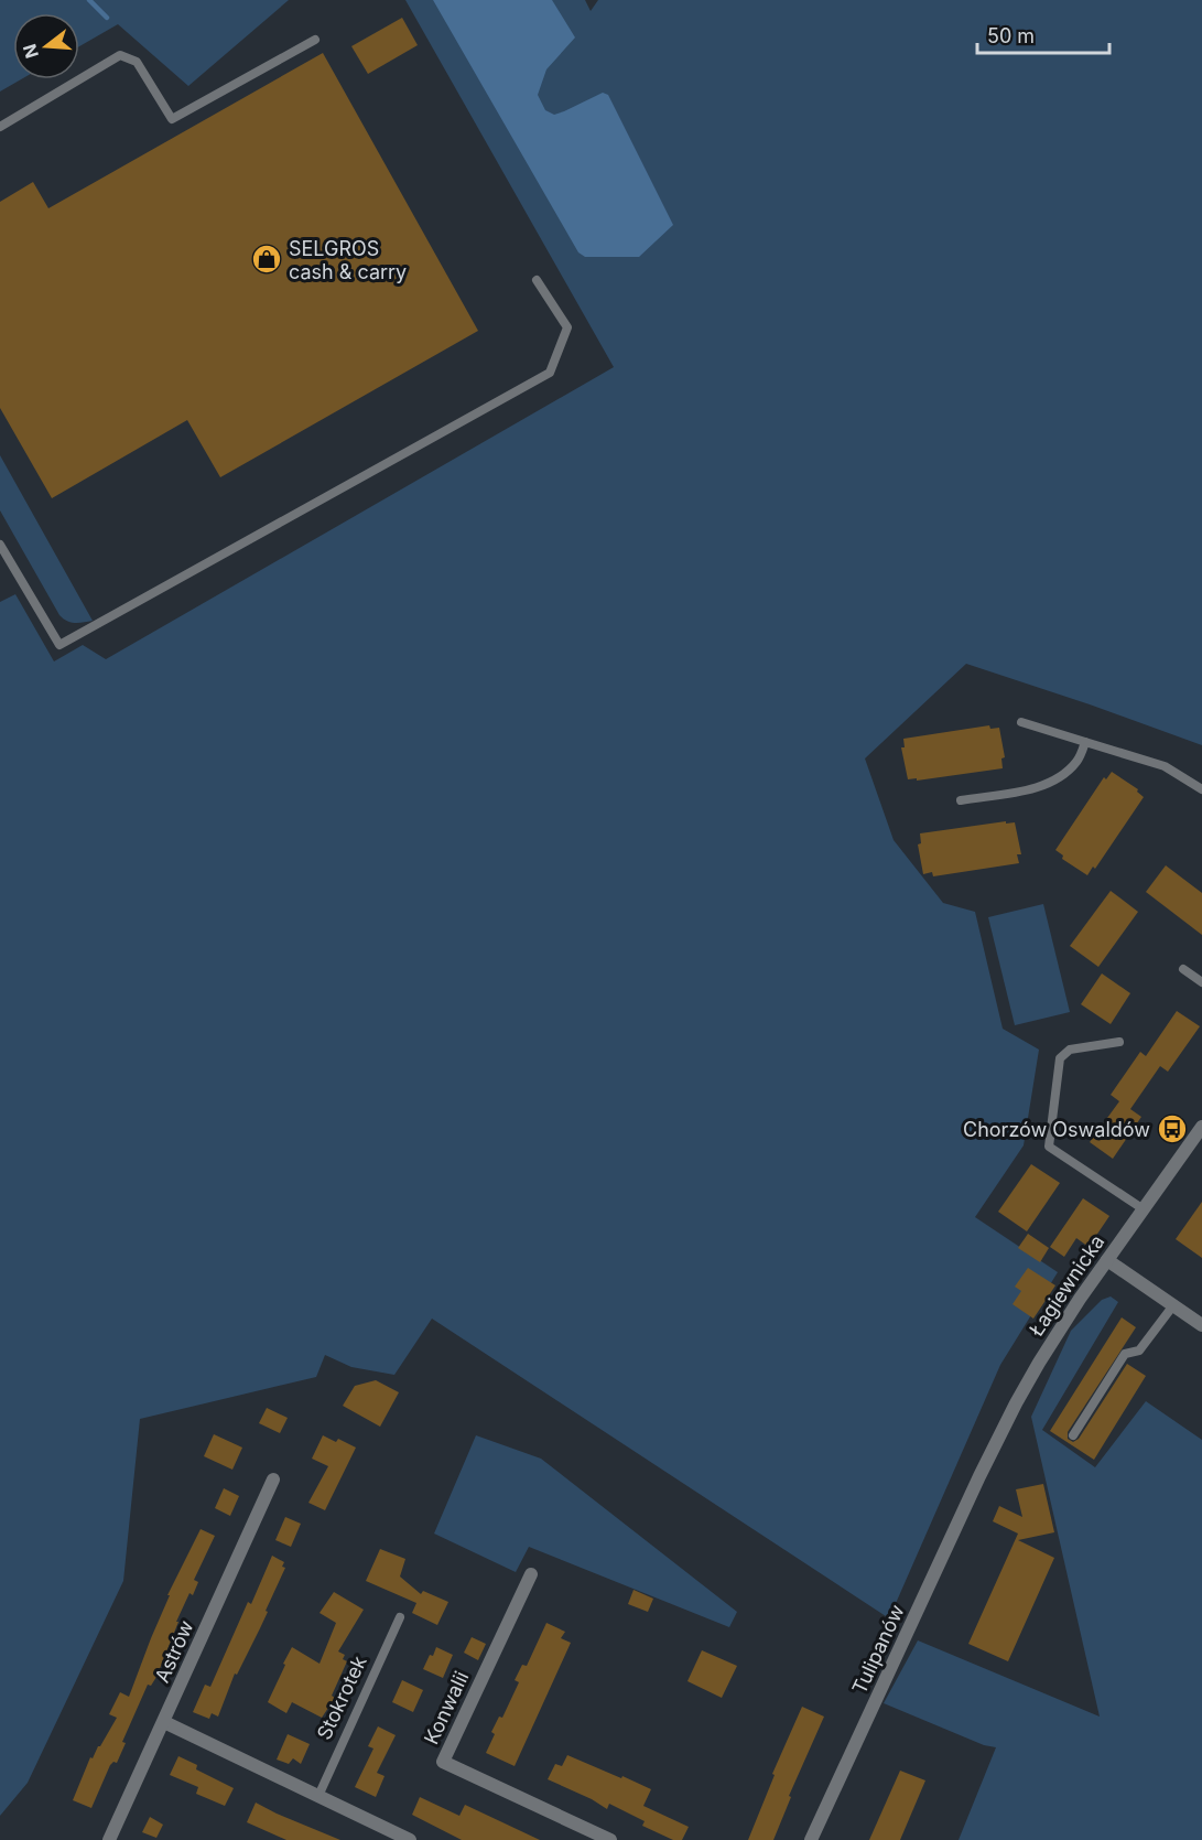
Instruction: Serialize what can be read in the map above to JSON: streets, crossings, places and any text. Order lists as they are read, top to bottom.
{
  "streets": {
    "street": [
      "Łagiewnicka",
      "Tulipanów",
      "Astrów",
      "Konwalii"
    ],
    "lane": ["Stokrotek"]
  },
  "crossings": [
    ["Łagiewnicka", "Tulipanów"]
  ],
  "places": {
    "shop": ["SELGROS cash & carry"],
    "bus stop": ["Chorzów Oswaldów"]
  },
  "scale_bar": "50 m",
  "north": "left"
}
